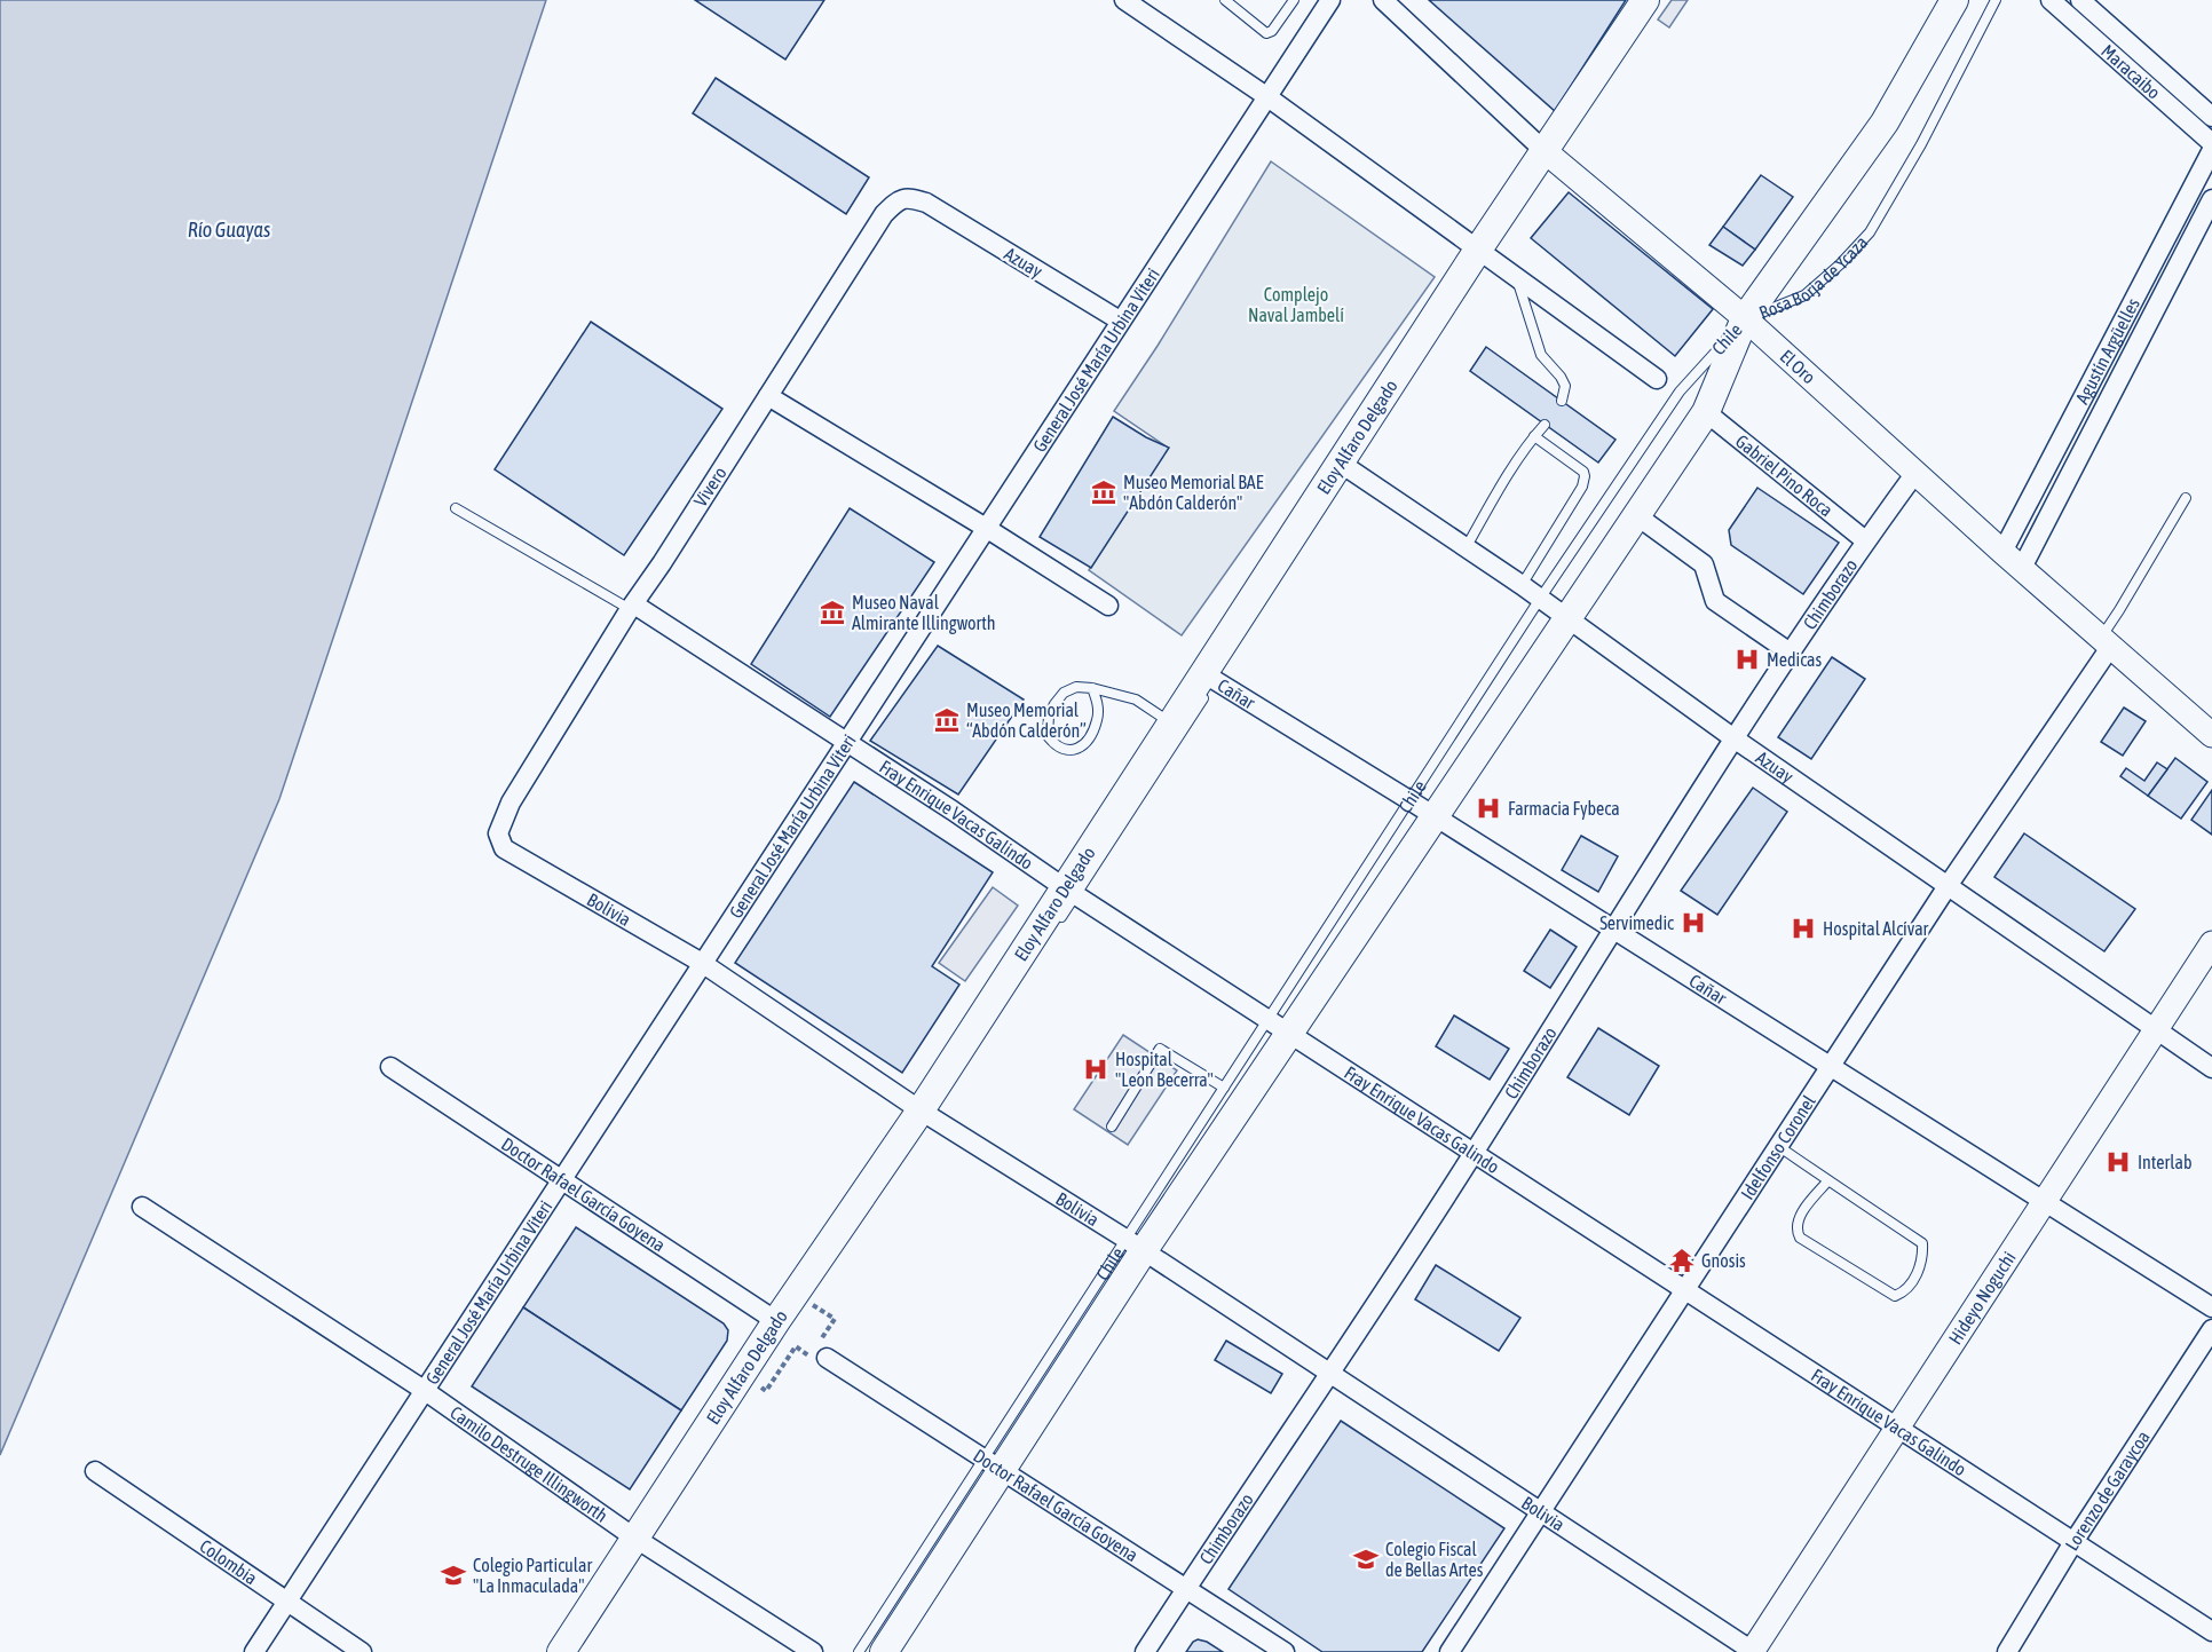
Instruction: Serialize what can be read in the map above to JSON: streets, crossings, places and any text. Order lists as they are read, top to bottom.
{
  "streets": {
    "main road": ["Rosa Borja de Ycaza", "Chile", "Eloy Alfaro Delgado"],
    "street": [
      "Maracaibo",
      "Azuay",
      "Agustín Argüelles",
      "General José María Urbina Viteri",
      "El Oro",
      "Gabriel Pino Roca",
      "Vivero",
      "Chimborazo",
      "Cañar",
      "Fray Enrique Vacas Galindo",
      "Bolivia",
      "Idelfonso Coronel",
      "Doctor Rafael García Goyena",
      "Hideyo Noguchi",
      "Camilo Destruge Illingworth",
      "Lorenzo de Garaycoa",
      "Colombia"
    ]
  },
  "crossings": [
    ["Azuay", "Chile"],
    ["Azuay", "General José María Urbina Viteri"],
    ["Azuay", "Eloy Alfaro Delgado"],
    ["Azuay", "Vivero"],
    ["Azuay", "Chimborazo"],
    ["Azuay", "Idelfonso Coronel"],
    ["Azuay", "Hideyo Noguchi"],
    ["Rosa Borja de Ycaza", "Chile"],
    ["Rosa Borja de Ycaza", "El Oro"],
    ["Chile", "El Oro"],
    ["Chile", "Gabriel Pino Roca"],
    ["Chile", "Cañar"],
    ["Chile", "Fray Enrique Vacas Galindo"],
    ["Chile", "Bolivia"],
    ["Chile", "Doctor Rafael García Goyena"],
    ["Agustín Argüelles", "El Oro"],
    ["General José María Urbina Viteri", "Fray Enrique Vacas Galindo"],
    ["General José María Urbina Viteri", "Bolivia"],
    ["General José María Urbina Viteri", "Doctor Rafael García Goyena"],
    ["General José María Urbina Viteri", "Camilo Destruge Illingworth"],
    ["General José María Urbina Viteri", "Colombia"],
    ["El Oro", "Eloy Alfaro Delgado"],
    ["El Oro", "Chimborazo"],
    ["El Oro", "Idelfonso Coronel"],
    ["Eloy Alfaro Delgado", "Cañar"],
    ["Eloy Alfaro Delgado", "Fray Enrique Vacas Galindo"],
    ["Eloy Alfaro Delgado", "Bolivia"],
    ["Eloy Alfaro Delgado", "Doctor Rafael García Goyena"],
    ["Eloy Alfaro Delgado", "Camilo Destruge Illingworth"],
    ["Gabriel Pino Roca", "Chimborazo"],
    ["Vivero", "Fray Enrique Vacas Galindo"],
    ["Vivero", "Bolivia"],
    ["Chimborazo", "Cañar"],
    ["Chimborazo", "Fray Enrique Vacas Galindo"],
    ["Chimborazo", "Bolivia"],
    ["Chimborazo", "Doctor Rafael García Goyena"],
    ["Cañar", "Idelfonso Coronel"],
    ["Cañar", "Hideyo Noguchi"],
    ["Fray Enrique Vacas Galindo", "Idelfonso Coronel"],
    ["Fray Enrique Vacas Galindo", "Hideyo Noguchi"],
    ["Fray Enrique Vacas Galindo", "Lorenzo de Garaycoa"],
    ["Bolivia", "Idelfonso Coronel"],
    ["Bolivia", "Hideyo Noguchi"]
  ],
  "water": ["Río Guayas"],
  "parks": ["Complejo Naval Jambelí"],
  "places": {
    "museum": ["Museo Memorial BAE \"Abdón Calderón\"", "Museo Naval Almirante Illingworth", "Museo Memorial “Abdón Calderón”"],
    "hospital": [
      "Medicas",
      "Farmacia Fybeca",
      "Servimedic",
      "Hospital Alcívar",
      "Hospital \"Leon Becerra\"",
      "Interlab"
    ],
    "temple": ["Gnosis"],
    "school or university": ["Colegio Fiscal de Bellas Artes", "Colegio Particular \"La Inmaculada\""]
  }
}
